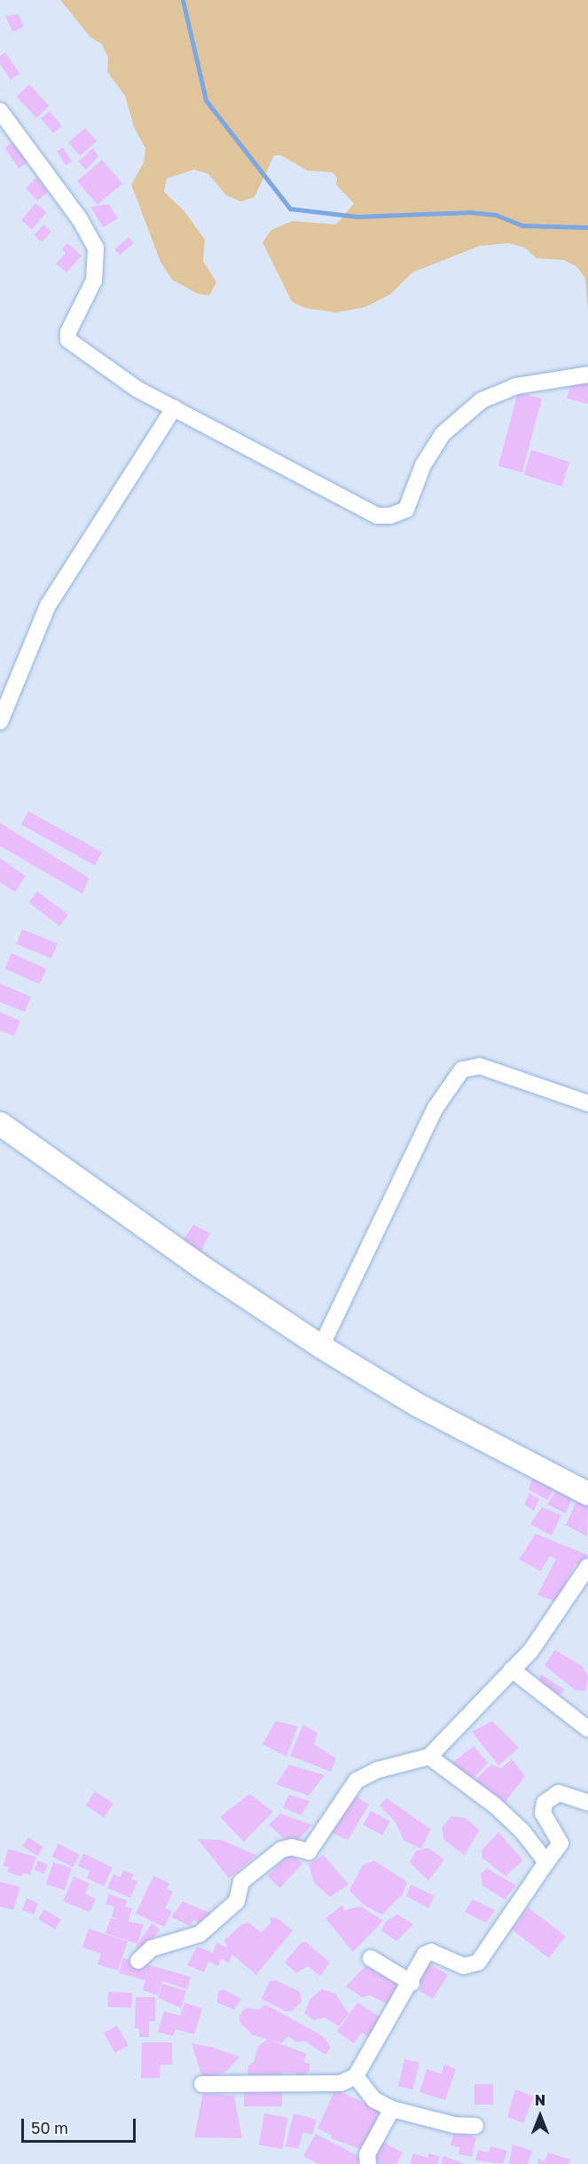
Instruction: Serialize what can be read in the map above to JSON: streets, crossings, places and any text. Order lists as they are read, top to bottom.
{
  "scale_bar": "50 m",
  "north": "top"
}
